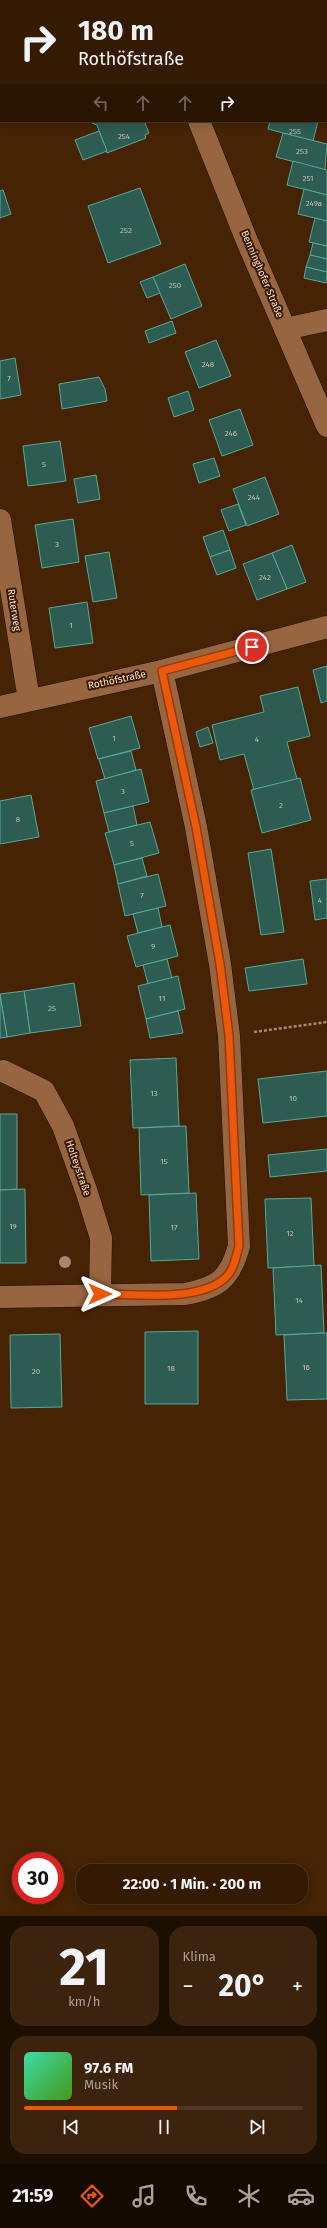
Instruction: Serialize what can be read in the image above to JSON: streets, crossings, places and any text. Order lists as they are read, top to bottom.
{
  "streets": {
    "street": [
      "Benninghofer Straße",
      "Ruterweg",
      "Rothöfstraße",
      "Holteystraße"
    ]
  },
  "crossings": [
    ["Ruterweg", "Rothöfstraße"]
  ],
  "house_numbers": [
    "255",
    "254",
    "253",
    "251",
    "249a",
    "252",
    "250",
    "248",
    "7",
    "246",
    "5",
    "244",
    "3",
    "242",
    "1",
    "1",
    "4",
    "3",
    "2",
    "8",
    "5",
    "7",
    "4",
    "9",
    "11",
    "25",
    "13",
    "10",
    "15",
    "19",
    "17",
    "12",
    "14",
    "16",
    "18",
    "20"
  ],
  "page": {
    "turn": ["180 m", "Rothöfstraße"],
    "limit": "30",
    "trip": "22:00 · 1 Min. · 200 m",
    "tile": [
      ["21", "km/h"],
      "Klima"
    ],
    "heat": ["−", "20°", "+"],
    "song": ["97.6 FM", "Musik"],
    "tabs": "21:59"
  }
}
